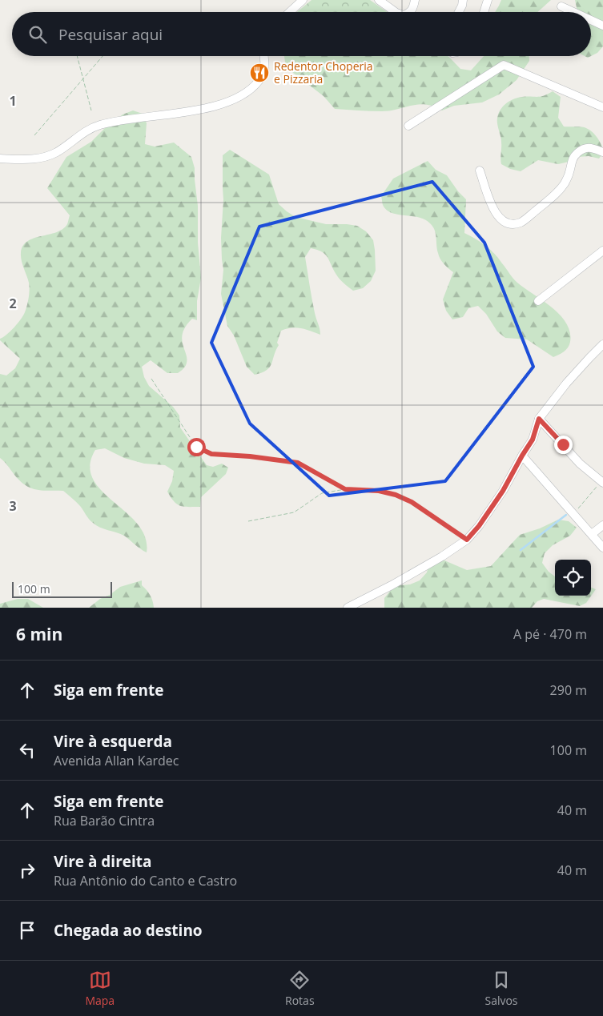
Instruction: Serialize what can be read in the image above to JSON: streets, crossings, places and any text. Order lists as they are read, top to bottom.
{
  "places": {
    "restaurant": ["Redentor Choperia e Pizzaria"]
  },
  "scale_bar": "100 m",
  "page": {
    "search": "Pesquisar aqui",
    "scale": "100 m",
    "heading": ["6 min", "A pé · 470 m"],
    "list": [
      ["Siga em frente", "290 m"],
      ["Vire à esquerda", "Avenida Allan Kardec", "100 m"],
      ["Siga em frente", "Rua Barão Cintra", "40 m"],
      ["Vire à direita", "Rua Antônio do Canto e Castro", "40 m"],
      "Chegada ao destino"
    ],
    "nav": ["Mapa", "Rotas", "Salvos"]
  },
  "grid": {
    "rows": ["1", "2", "3"]
  }
}
